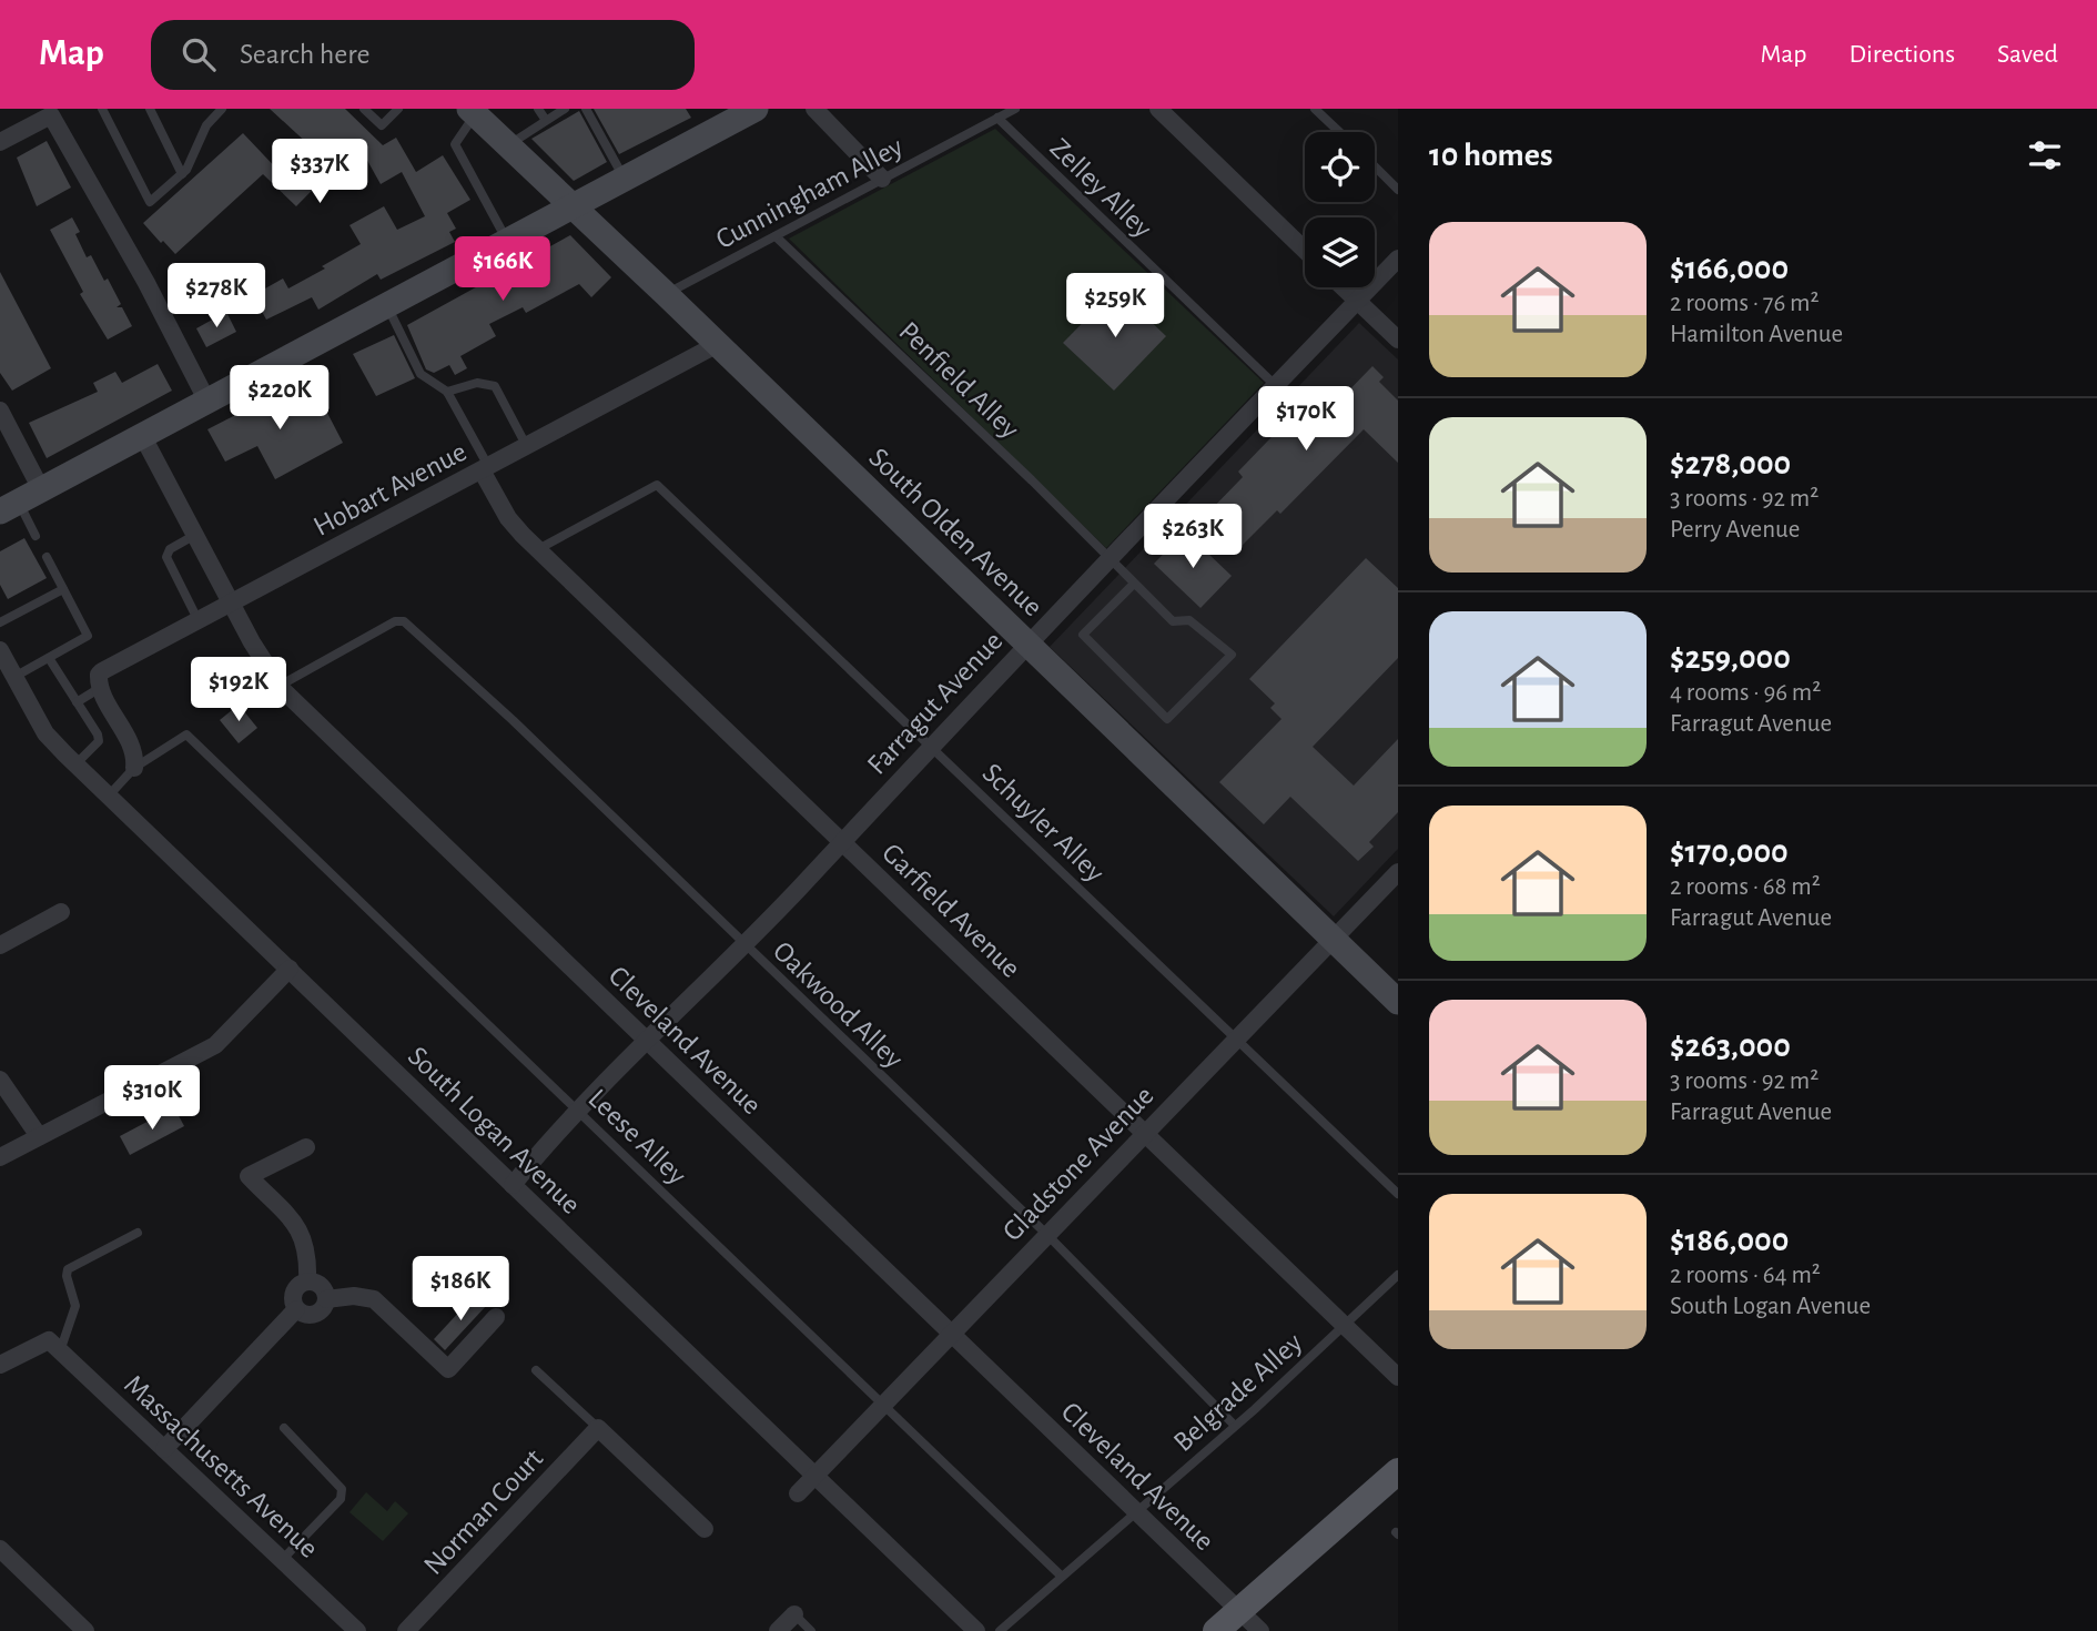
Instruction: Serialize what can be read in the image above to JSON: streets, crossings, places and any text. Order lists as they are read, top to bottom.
{
  "streets": {
    "main road": ["South Olden Avenue"],
    "street": [
      "Hobart Avenue",
      "Farragut Avenue",
      "Garfield Avenue",
      "Cleveland Avenue",
      "South Logan Avenue",
      "Gladstone Avenue",
      "Massachusetts Avenue",
      "Norman Court"
    ],
    "lane": [
      "Zelley Alley",
      "Cunningham Alley",
      "Penfield Alley",
      "Schuyler Alley",
      "Oakwood Alley",
      "Leese Alley",
      "Belgrade Alley"
    ]
  },
  "crossings": [
    ["Zelley Alley", "Cunningham Alley"],
    ["Zelley Alley", "Farragut Avenue"],
    ["Cunningham Alley", "Penfield Alley"],
    ["Cunningham Alley", "South Olden Avenue"],
    ["Penfield Alley", "Farragut Avenue"],
    ["Hobart Avenue", "South Olden Avenue"],
    ["Hobart Avenue", "Garfield Avenue"],
    ["Hobart Avenue", "Cleveland Avenue"],
    ["South Olden Avenue", "Farragut Avenue"],
    ["South Olden Avenue", "Gladstone Avenue"],
    ["Farragut Avenue", "Schuyler Alley"],
    ["Farragut Avenue", "Garfield Avenue"],
    ["Farragut Avenue", "Oakwood Alley"],
    ["Farragut Avenue", "Cleveland Avenue"],
    ["Farragut Avenue", "South Logan Avenue"],
    ["Farragut Avenue", "Leese Alley"],
    ["Schuyler Alley", "Garfield Avenue"],
    ["Schuyler Alley", "Gladstone Avenue"],
    ["Garfield Avenue", "Gladstone Avenue"],
    ["Garfield Avenue", "Belgrade Alley"],
    ["Oakwood Alley", "Cleveland Avenue"],
    ["Oakwood Alley", "Gladstone Avenue"],
    ["Oakwood Alley", "Belgrade Alley"],
    ["Cleveland Avenue", "Gladstone Avenue"],
    ["Cleveland Avenue", "Belgrade Alley"],
    ["South Logan Avenue", "Gladstone Avenue"],
    ["Leese Alley", "Gladstone Avenue"],
    ["Leese Alley", "Belgrade Alley"]
  ],
  "page": {
    "header": "Map",
    "search": "Search here",
    "nav": ["Map", "Directions", "Saved"],
    "heading": "10 homes",
    "price": [
      "$337K",
      "$166K",
      "$278K",
      "$259K",
      "$220K",
      "$170K",
      "$263K",
      "$192K",
      "$310K",
      "$186K"
    ],
    "list": [
      {
        "name": "$166,000",
        "note": "2 rooms · 76 m² · Hamilton Avenue"
      },
      {
        "name": "$278,000",
        "note": "3 rooms · 92 m² · Perry Avenue"
      },
      {
        "name": "$259,000",
        "note": "4 rooms · 96 m² · Farragut Avenue"
      },
      {
        "name": "$170,000",
        "note": "2 rooms · 68 m² · Farragut Avenue"
      },
      {
        "name": "$263,000",
        "note": "3 rooms · 92 m² · Farragut Avenue"
      },
      {
        "name": "$186,000",
        "note": "2 rooms · 64 m² · South Logan Avenue"
      }
    ]
  }
}
